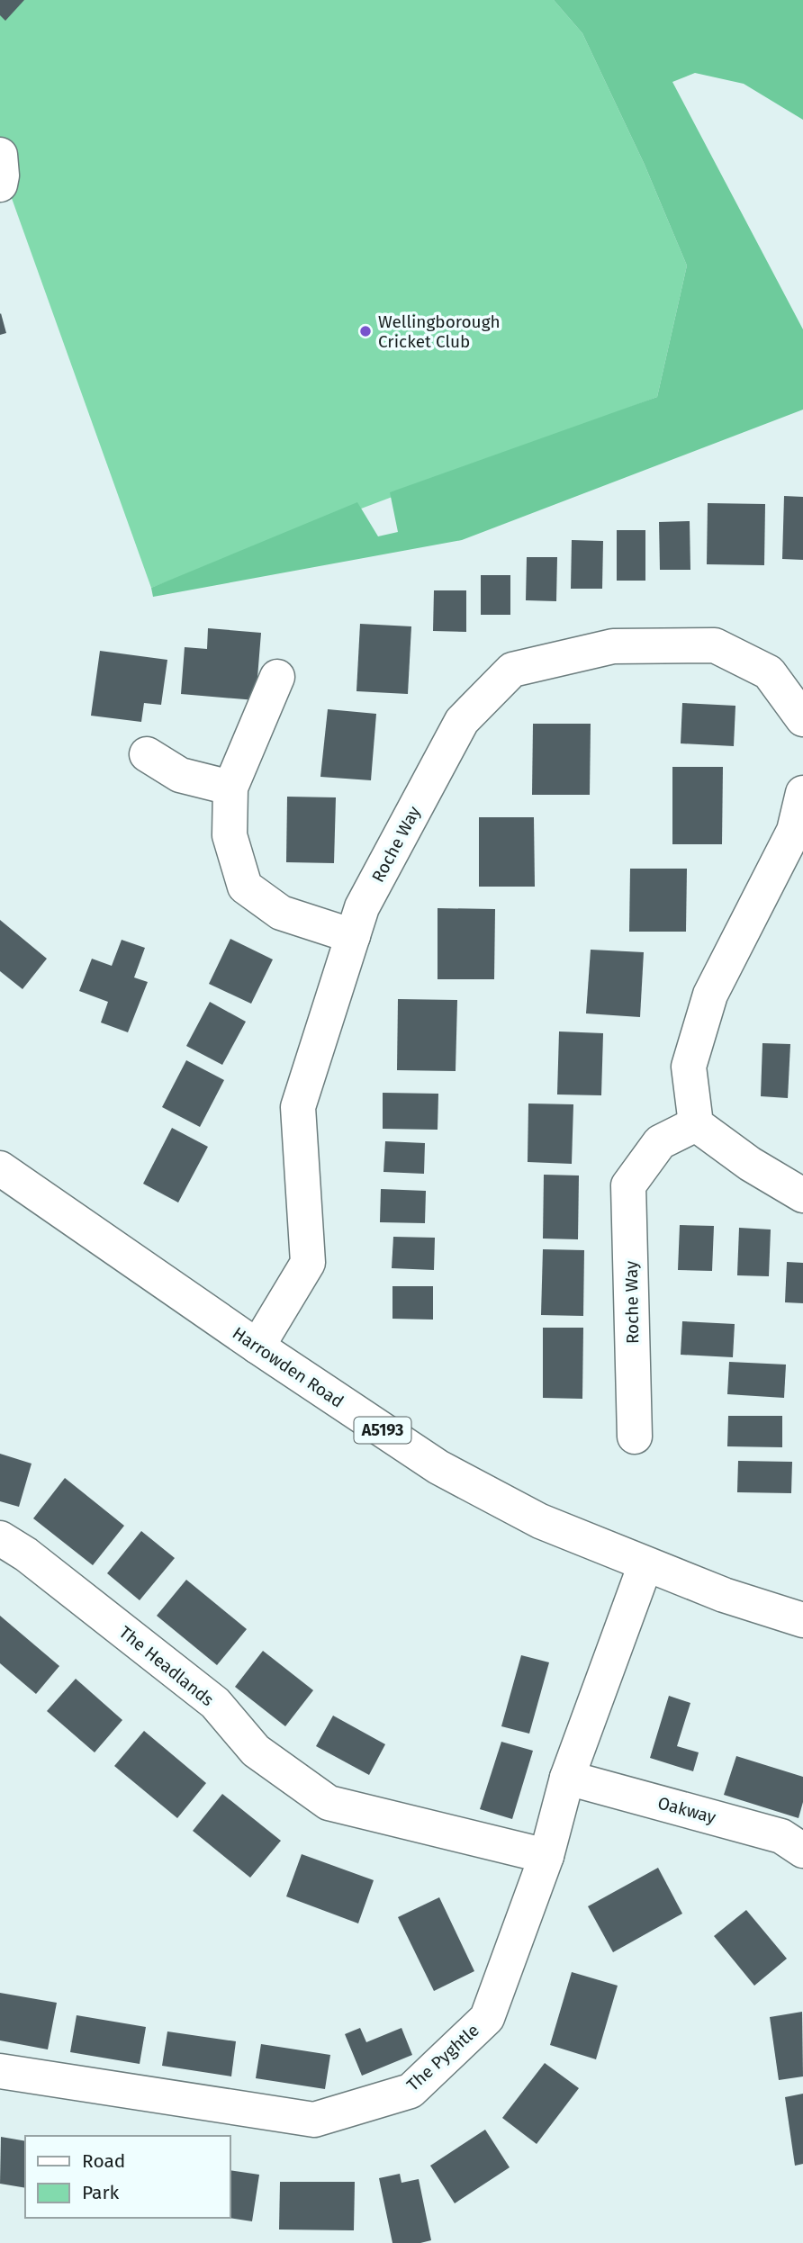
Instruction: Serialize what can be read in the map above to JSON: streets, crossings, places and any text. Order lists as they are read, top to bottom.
{
  "streets": {
    "street": [
      "Roche Way",
      "Harrowden Road",
      "A5193",
      "The Headlands",
      "Oakway",
      "The Pyghtle"
    ]
  },
  "crossings": [
    ["Roche Way", "Harrowden Road"],
    ["Harrowden Road", "The Pyghtle"],
    ["The Headlands", "The Pyghtle"],
    ["Oakway", "The Pyghtle"]
  ],
  "places": ["Wellingborough Cricket Club"],
  "legend": ["Road", "Park"]
}
